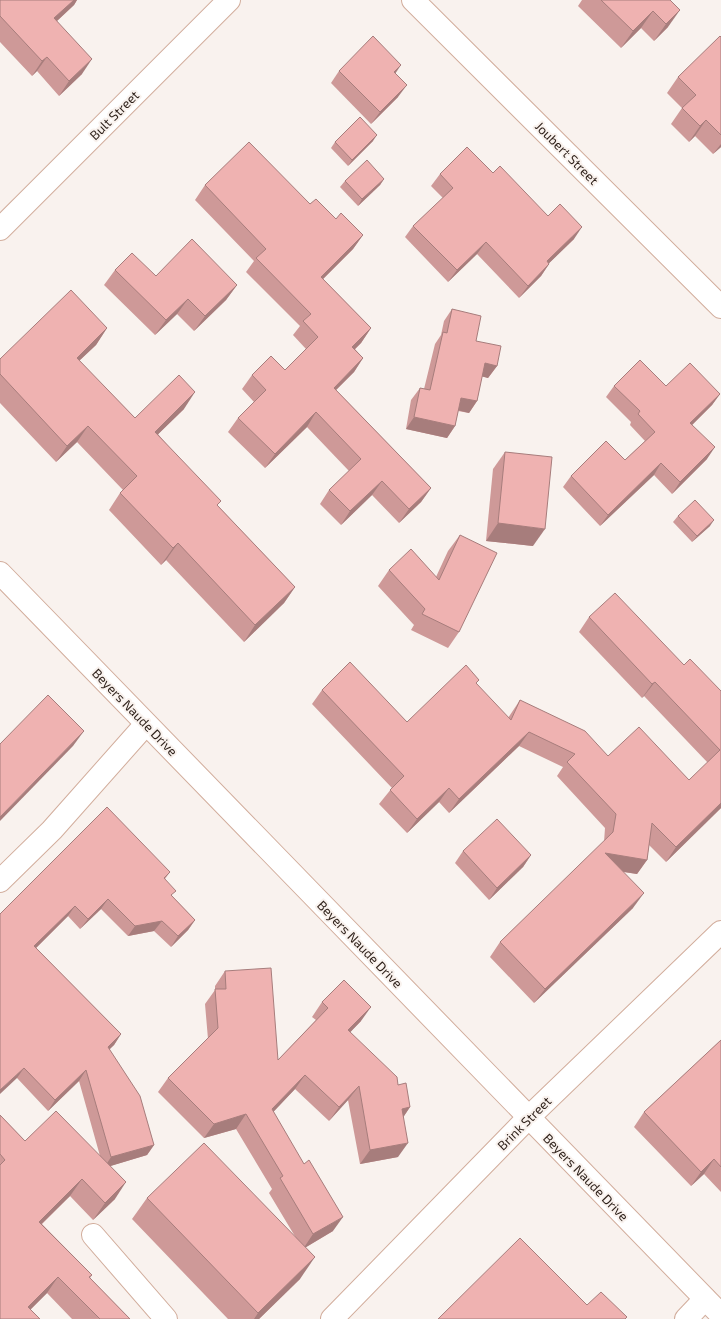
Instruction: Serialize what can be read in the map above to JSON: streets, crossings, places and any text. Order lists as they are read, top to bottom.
{
  "streets": {
    "street": [
      "Bult Street",
      "Joubert Street",
      "Beyers Naude Drive",
      "Brink Street"
    ]
  },
  "crossings": [
    ["Beyers Naude Drive", "Brink Street"]
  ]
}
